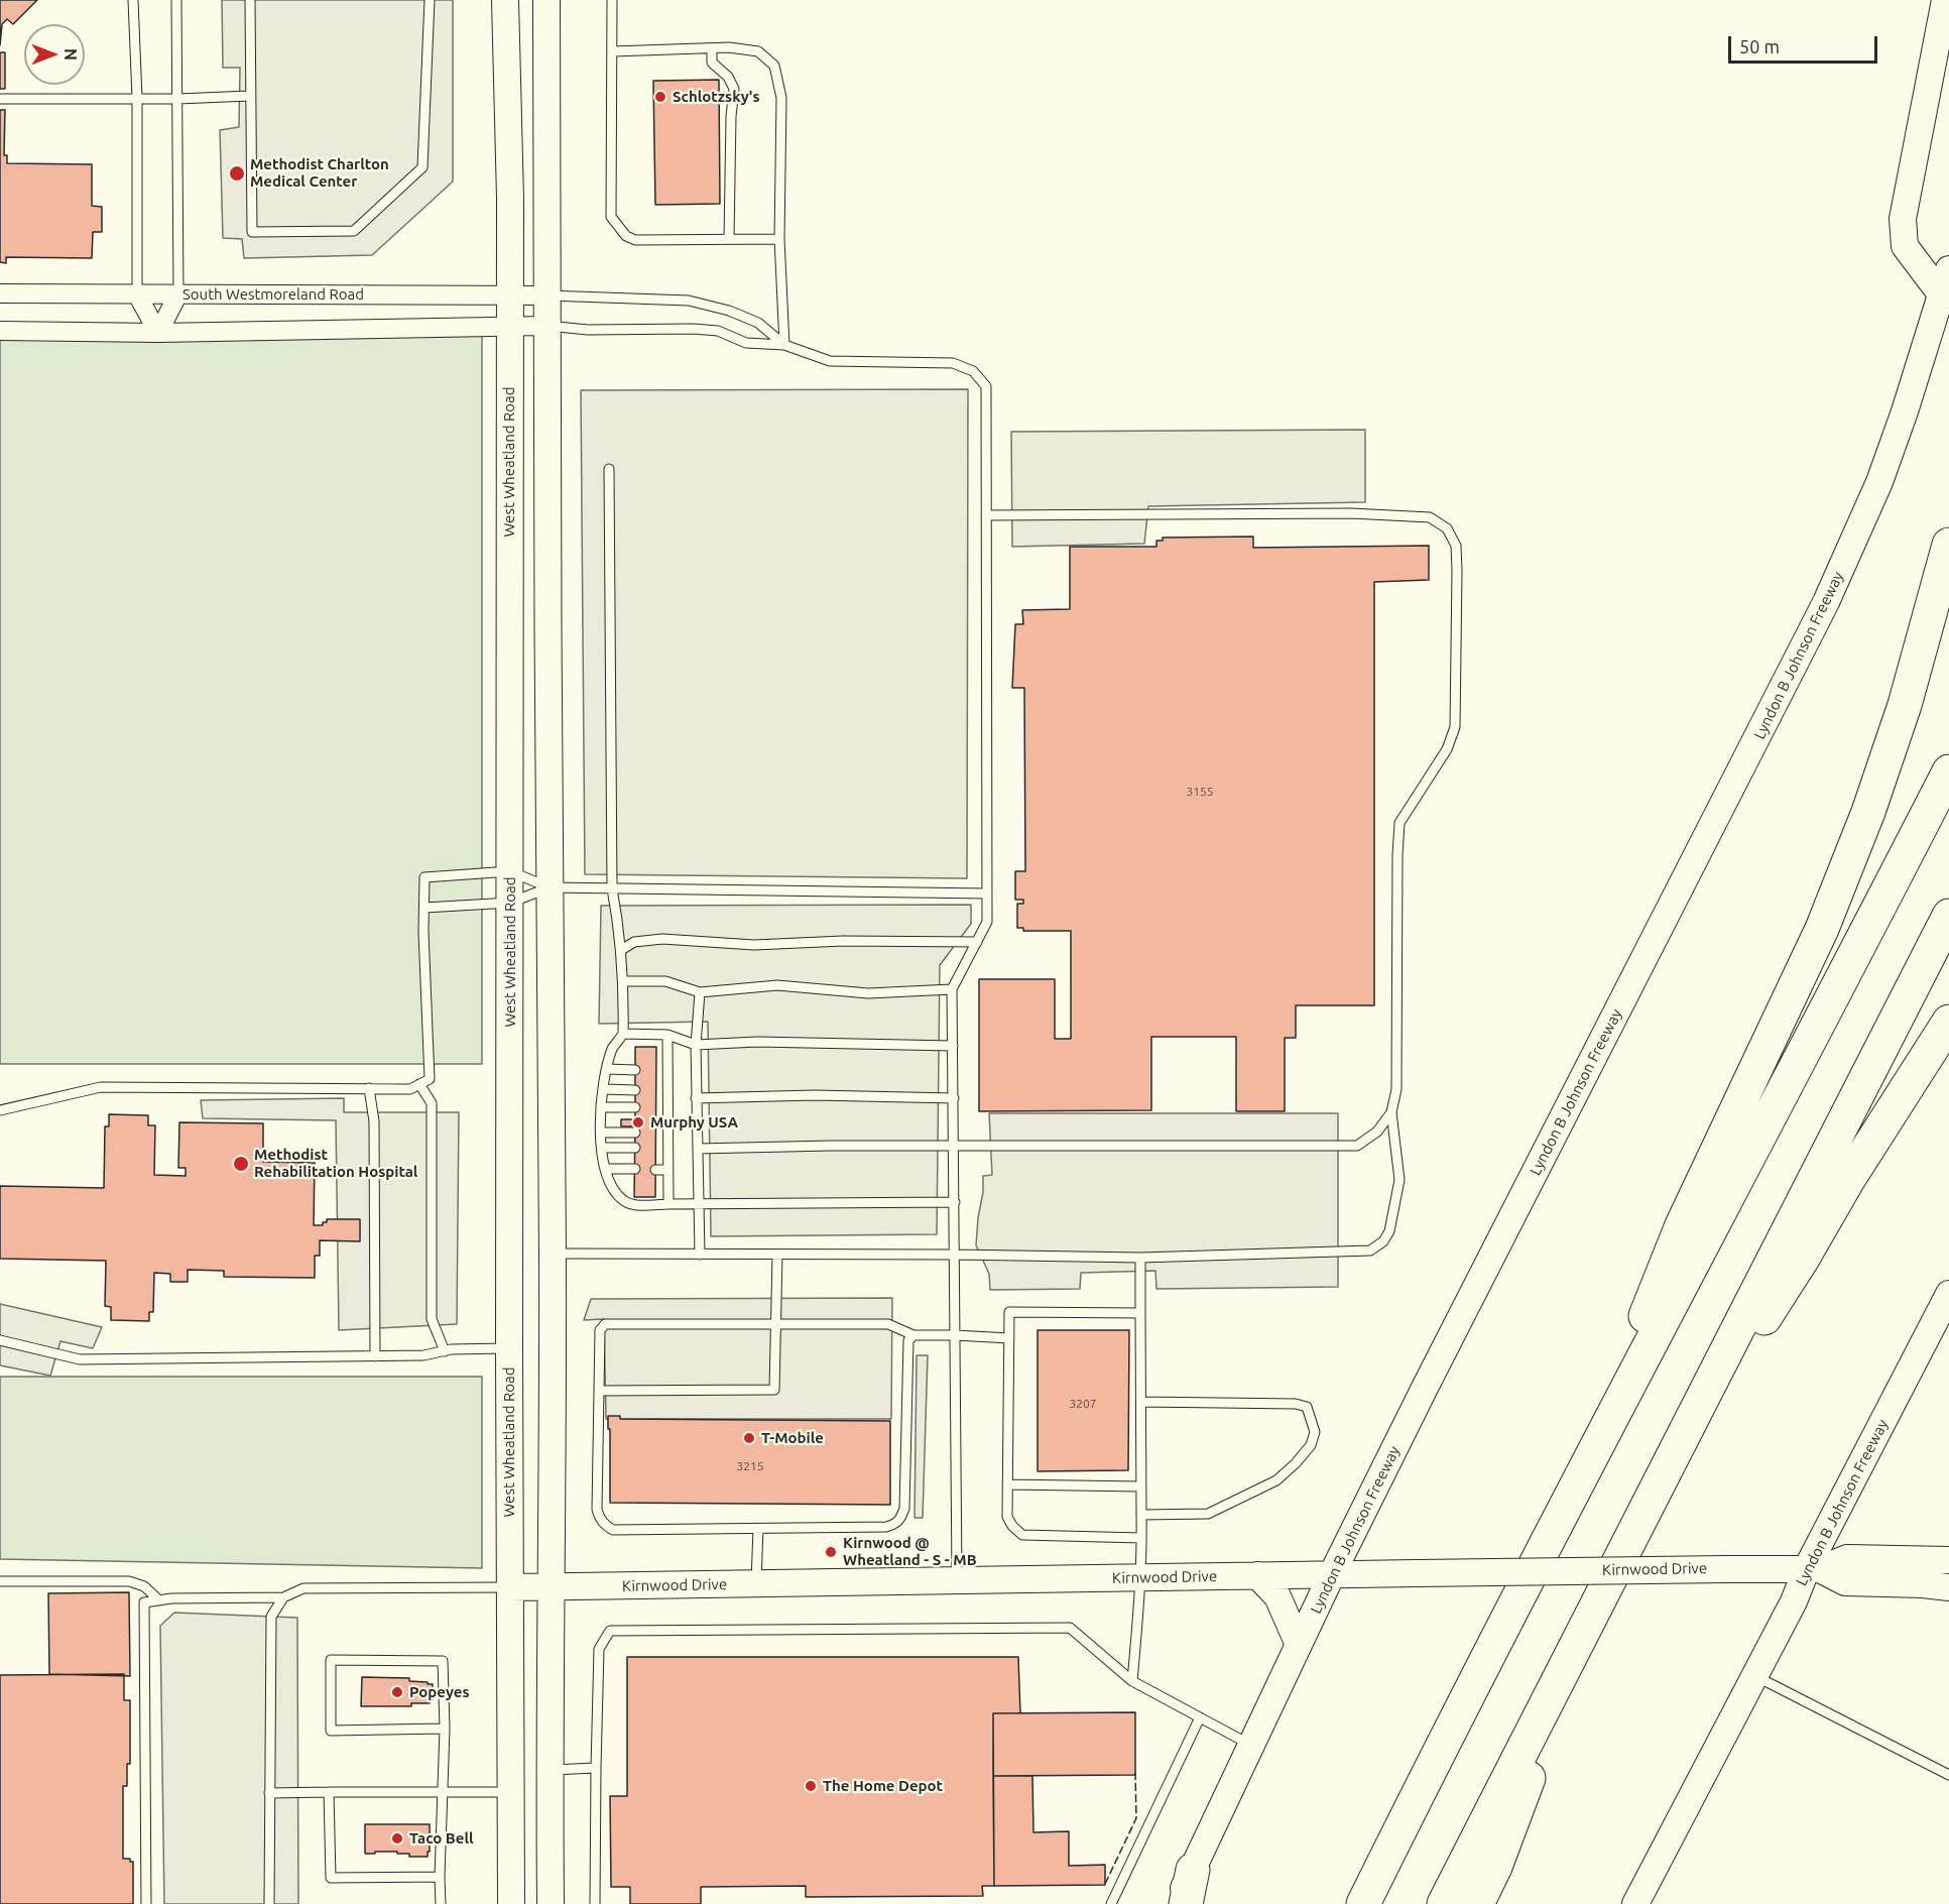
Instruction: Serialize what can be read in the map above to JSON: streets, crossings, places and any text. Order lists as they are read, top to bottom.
{
  "streets": {
    "main road": ["West Wheatland Road", "Lyndon B Johnson Freeway", "Kirnwood Drive"],
    "street": ["South Westmoreland Road"]
  },
  "crossings": [
    ["South Westmoreland Road", "West Wheatland Road"],
    ["West Wheatland Road", "Kirnwood Drive"],
    ["Lyndon B Johnson Freeway", "Kirnwood Drive"]
  ],
  "places": [
    "Schlotzsky's",
    "Methodist Charlton Medical Center",
    "Murphy USA",
    "Methodist Rehabilitation Hospital",
    "T-Mobile",
    "Kirnwood @ Wheatland - S - MB",
    "Popeyes",
    "The Home Depot",
    "Taco Bell"
  ],
  "house_numbers": ["3155", "3207", "3215"],
  "scale_bar": "50 m",
  "north": "right"
}
